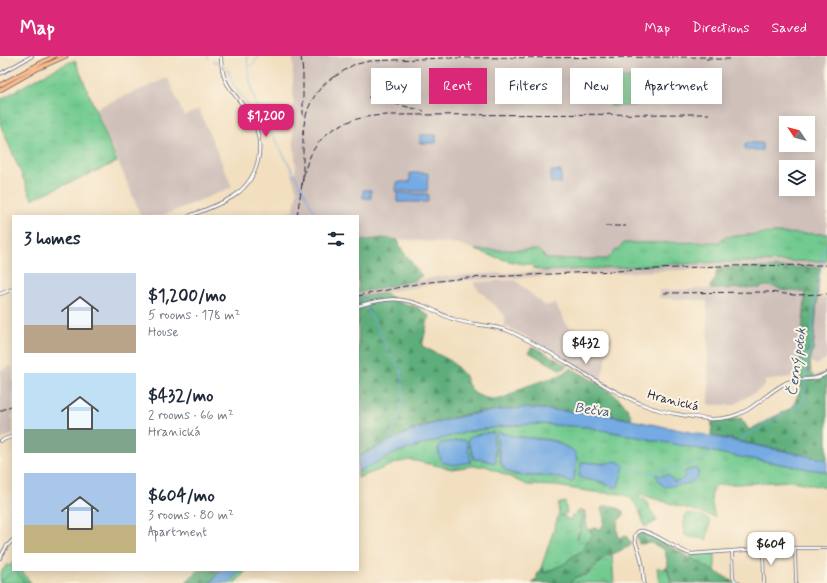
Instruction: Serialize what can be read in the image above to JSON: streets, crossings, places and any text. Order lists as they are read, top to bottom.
{
  "streets": {
    "street": ["Hranická"]
  },
  "water": ["Černý potok", "Bečva"],
  "north": "top left",
  "page": {
    "header": "Map",
    "nav": ["Map", "Directions", "Saved"],
    "chip": [
      "Buy",
      "Rent",
      "Filters",
      "New",
      "Apartment"
    ],
    "price": ["$1,200", "$432", "$604"],
    "heading": "3 homes",
    "list": [
      {
        "name": "$1,200/mo",
        "note": "5 rooms · 178 m² · House"
      },
      {
        "name": "$432/mo",
        "note": "2 rooms · 66 m² · Hranická"
      },
      {
        "name": "$604/mo",
        "note": "3 rooms · 80 m² · Apartment"
      }
    ]
  }
}
